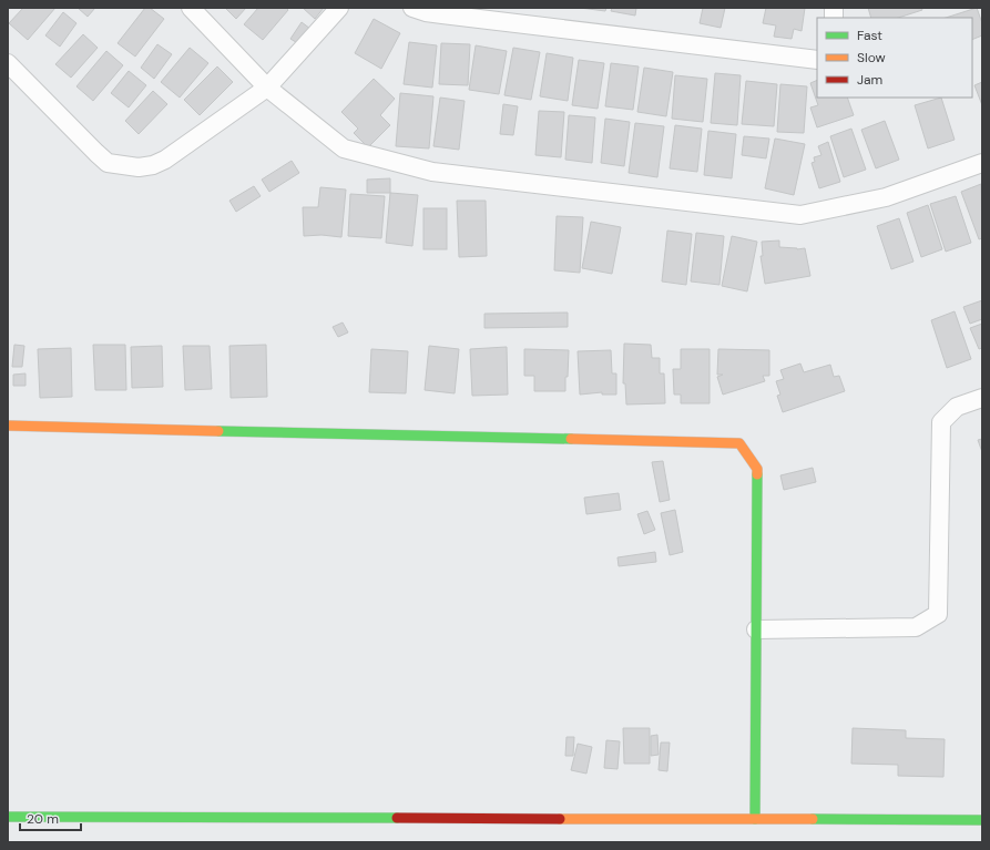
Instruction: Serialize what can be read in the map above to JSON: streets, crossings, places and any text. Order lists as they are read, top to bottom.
{
  "legend": ["Fast", "Slow", "Jam"],
  "scale_bar": "20 m"
}
